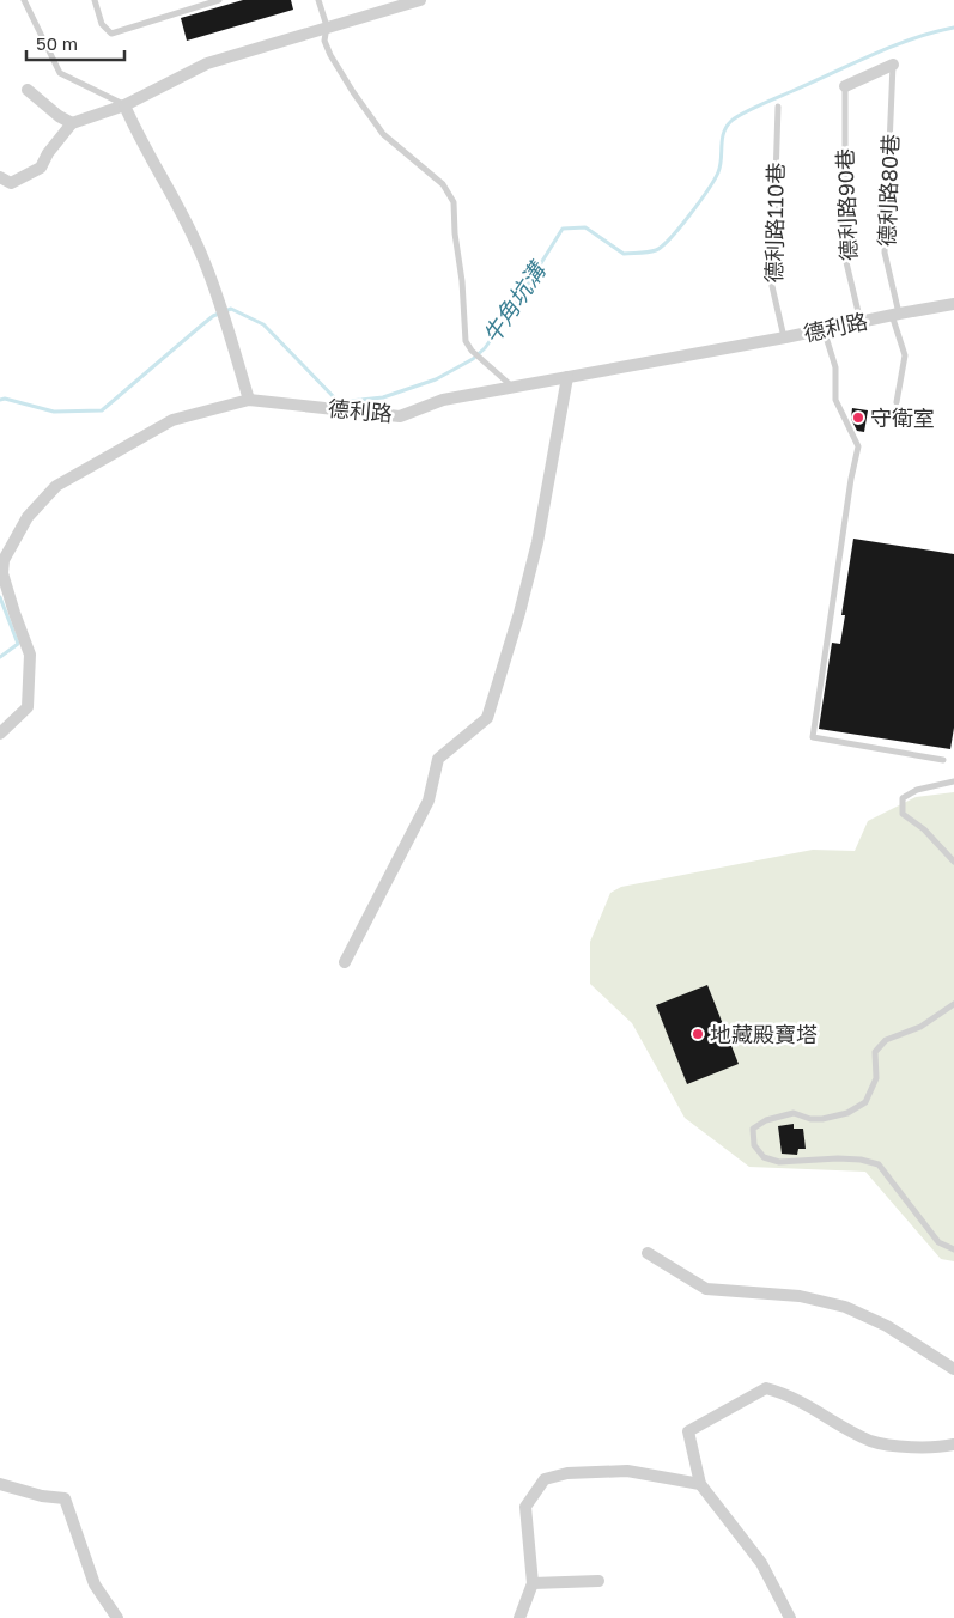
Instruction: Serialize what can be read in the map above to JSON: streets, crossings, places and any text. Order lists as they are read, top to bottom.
{
  "streets": {
    "street": ["德利路"],
    "lane": ["德利路80巷", "德利路90巷", "德利路110巷"]
  },
  "crossings": [
    ["德利路80巷", "德利路"],
    ["德利路90巷", "德利路"],
    ["德利路110巷", "德利路"]
  ],
  "water": ["牛角坑溝"],
  "places": ["守衛室", "地藏殿寶塔"],
  "scale_bar": "50 m"
}
